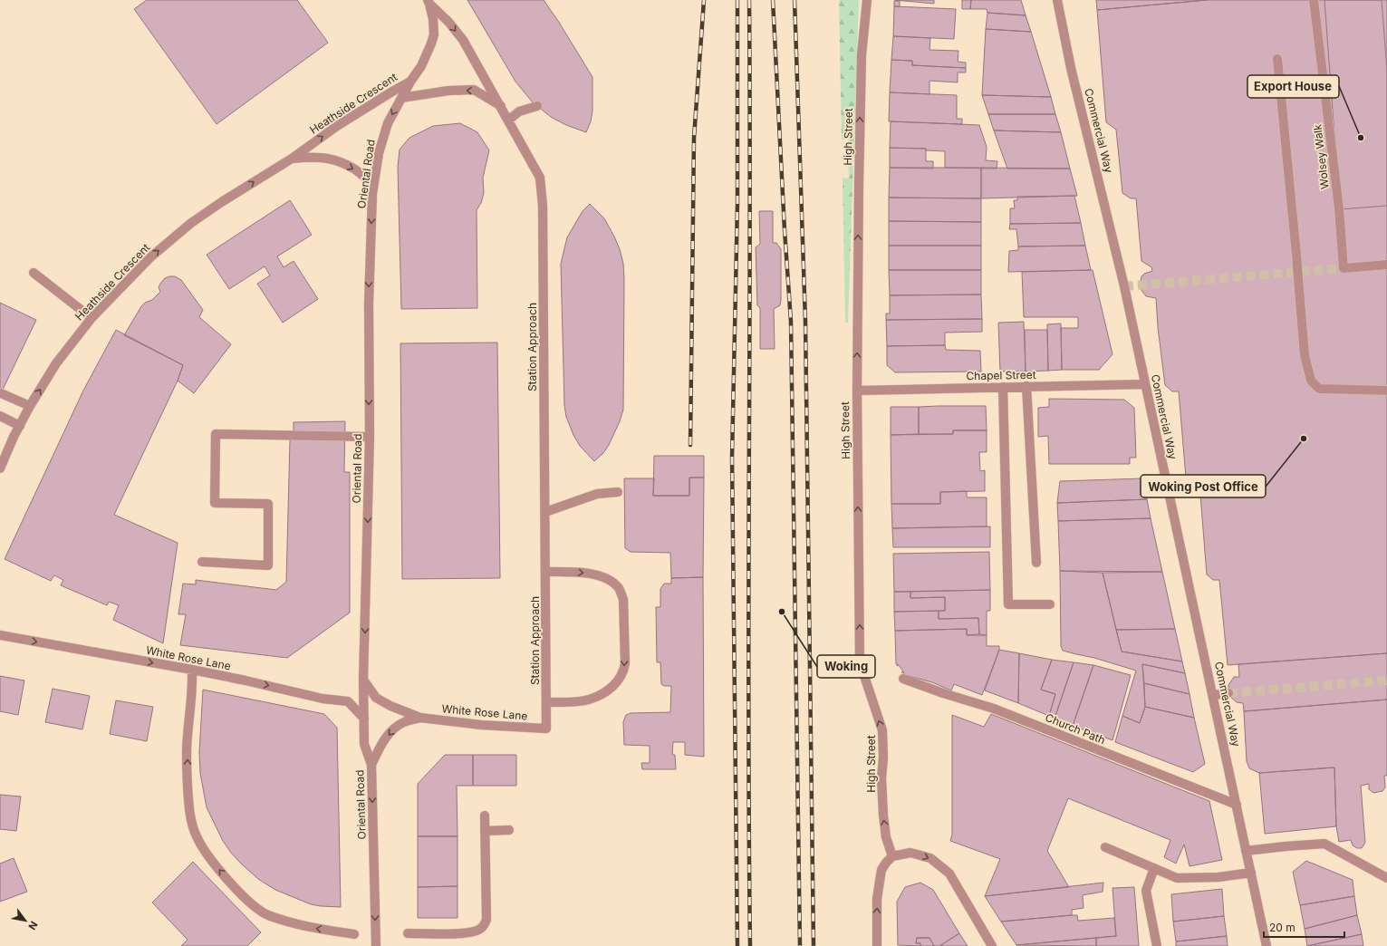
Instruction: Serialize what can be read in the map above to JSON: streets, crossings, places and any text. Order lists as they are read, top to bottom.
{
  "streets": {
    "street": [
      "Heathside Crescent",
      "Commercial Way",
      "High Street",
      "Wolsey Walk",
      "Oriental Road",
      "Station Approach",
      "Chapel Street",
      "White Rose Lane",
      "Church Path"
    ]
  },
  "crossings": [
    ["Heathside Crescent", "Oriental Road"],
    ["Commercial Way", "Chapel Street"],
    ["Commercial Way", "Church Path"],
    ["High Street", "Chapel Street"],
    ["Oriental Road", "Station Approach"],
    ["Oriental Road", "White Rose Lane"],
    ["Station Approach", "White Rose Lane"]
  ],
  "one_way": ["Heathside Crescent", "High Street", "Oriental Road"],
  "places": ["Export House", "Woking Post Office", "Woking"],
  "scale_bar": "20 m",
  "north": "bottom right"
}
